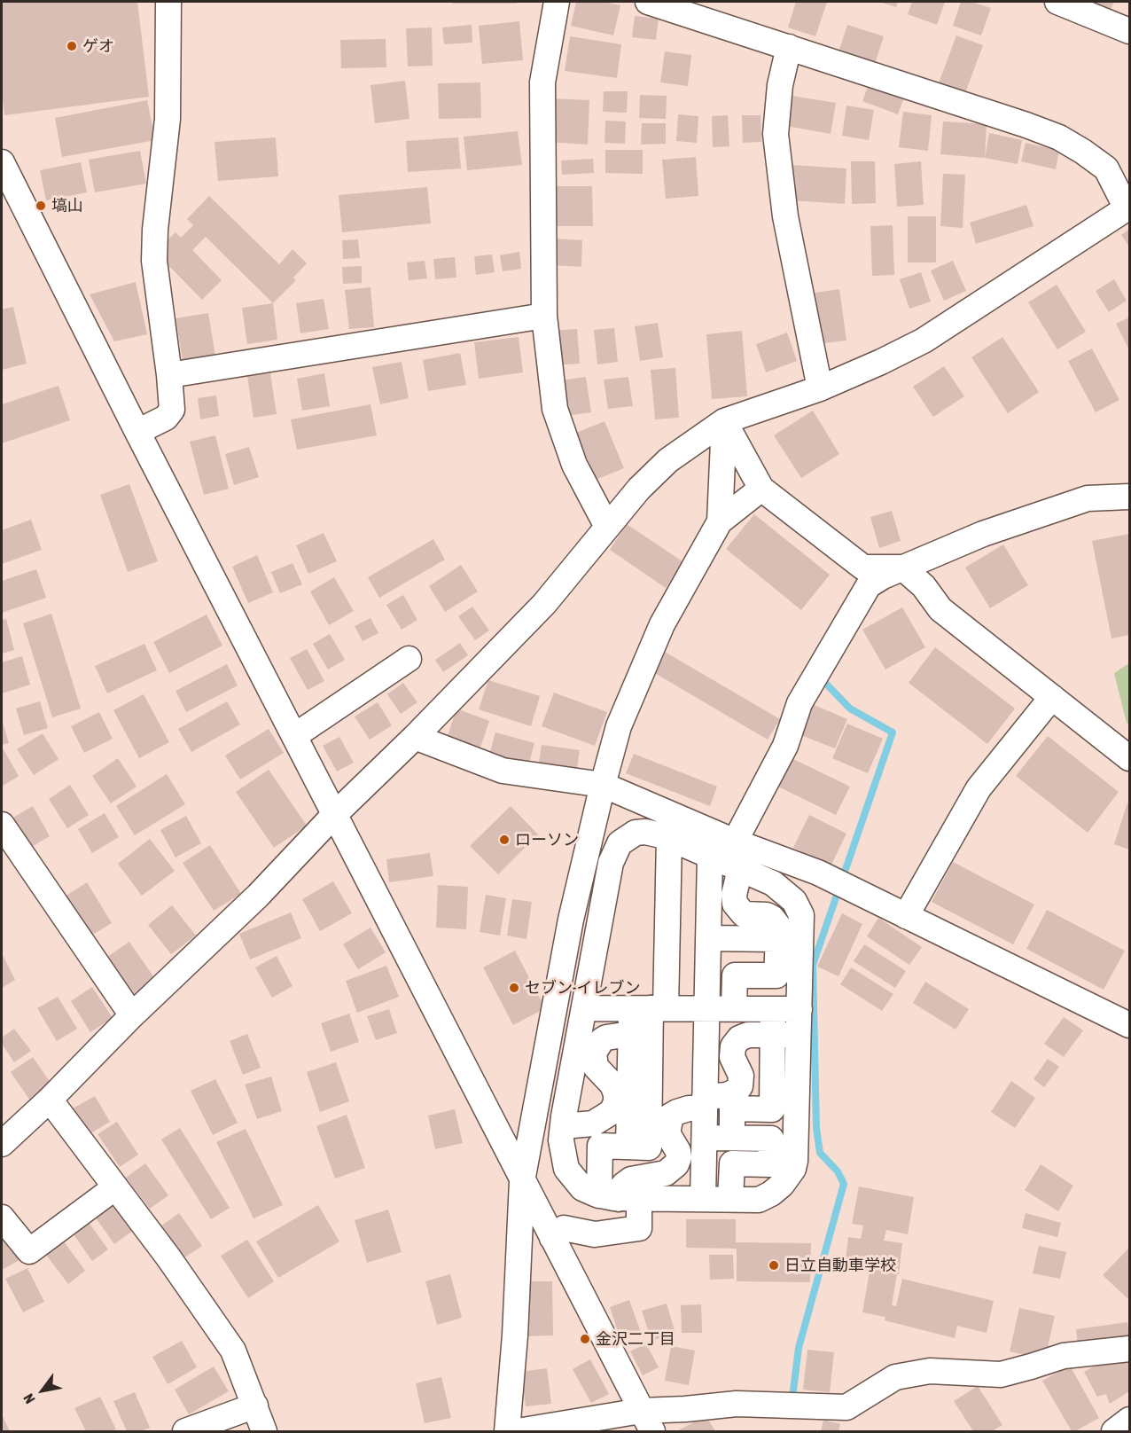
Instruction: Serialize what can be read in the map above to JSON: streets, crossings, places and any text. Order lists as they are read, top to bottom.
{
  "places": [
    "ゲオ",
    "塙山",
    "ローソン",
    "セブン-イレブン",
    "日立自動車学校",
    "金沢二丁目"
  ],
  "north": "bottom left"
}
